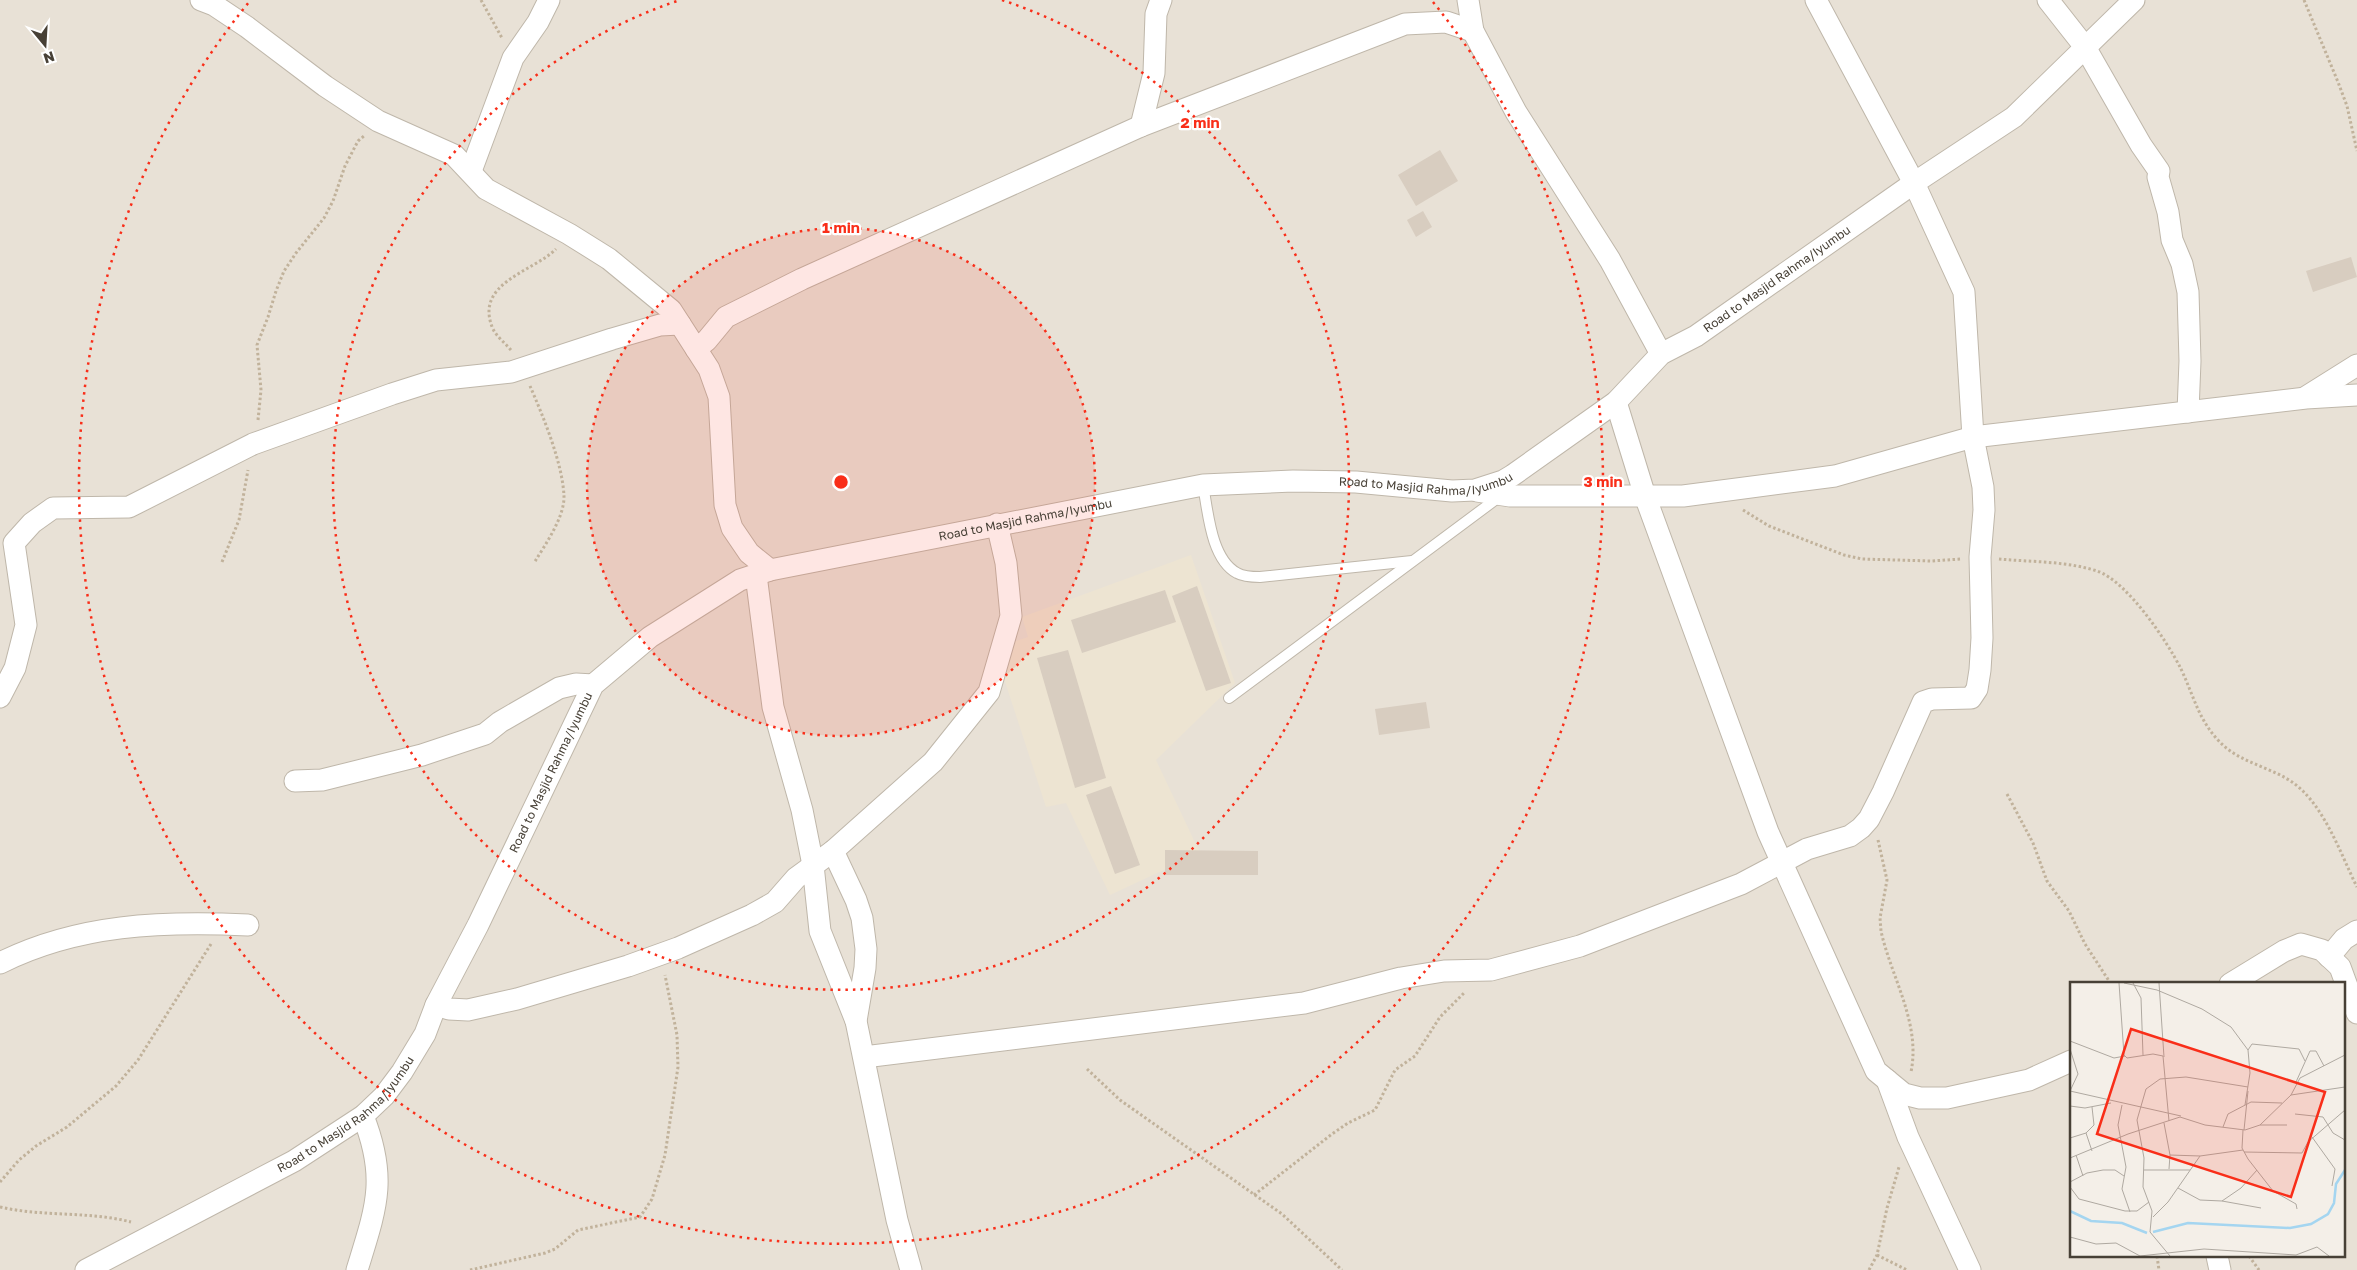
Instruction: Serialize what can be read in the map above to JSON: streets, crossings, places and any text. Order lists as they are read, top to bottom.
{
  "streets": {
    "street": ["Road to Masjid Rahma/Iyumbu"]
  },
  "north": "bottom",
  "rings": ["2 min", "1 min", "3 min"]
}
